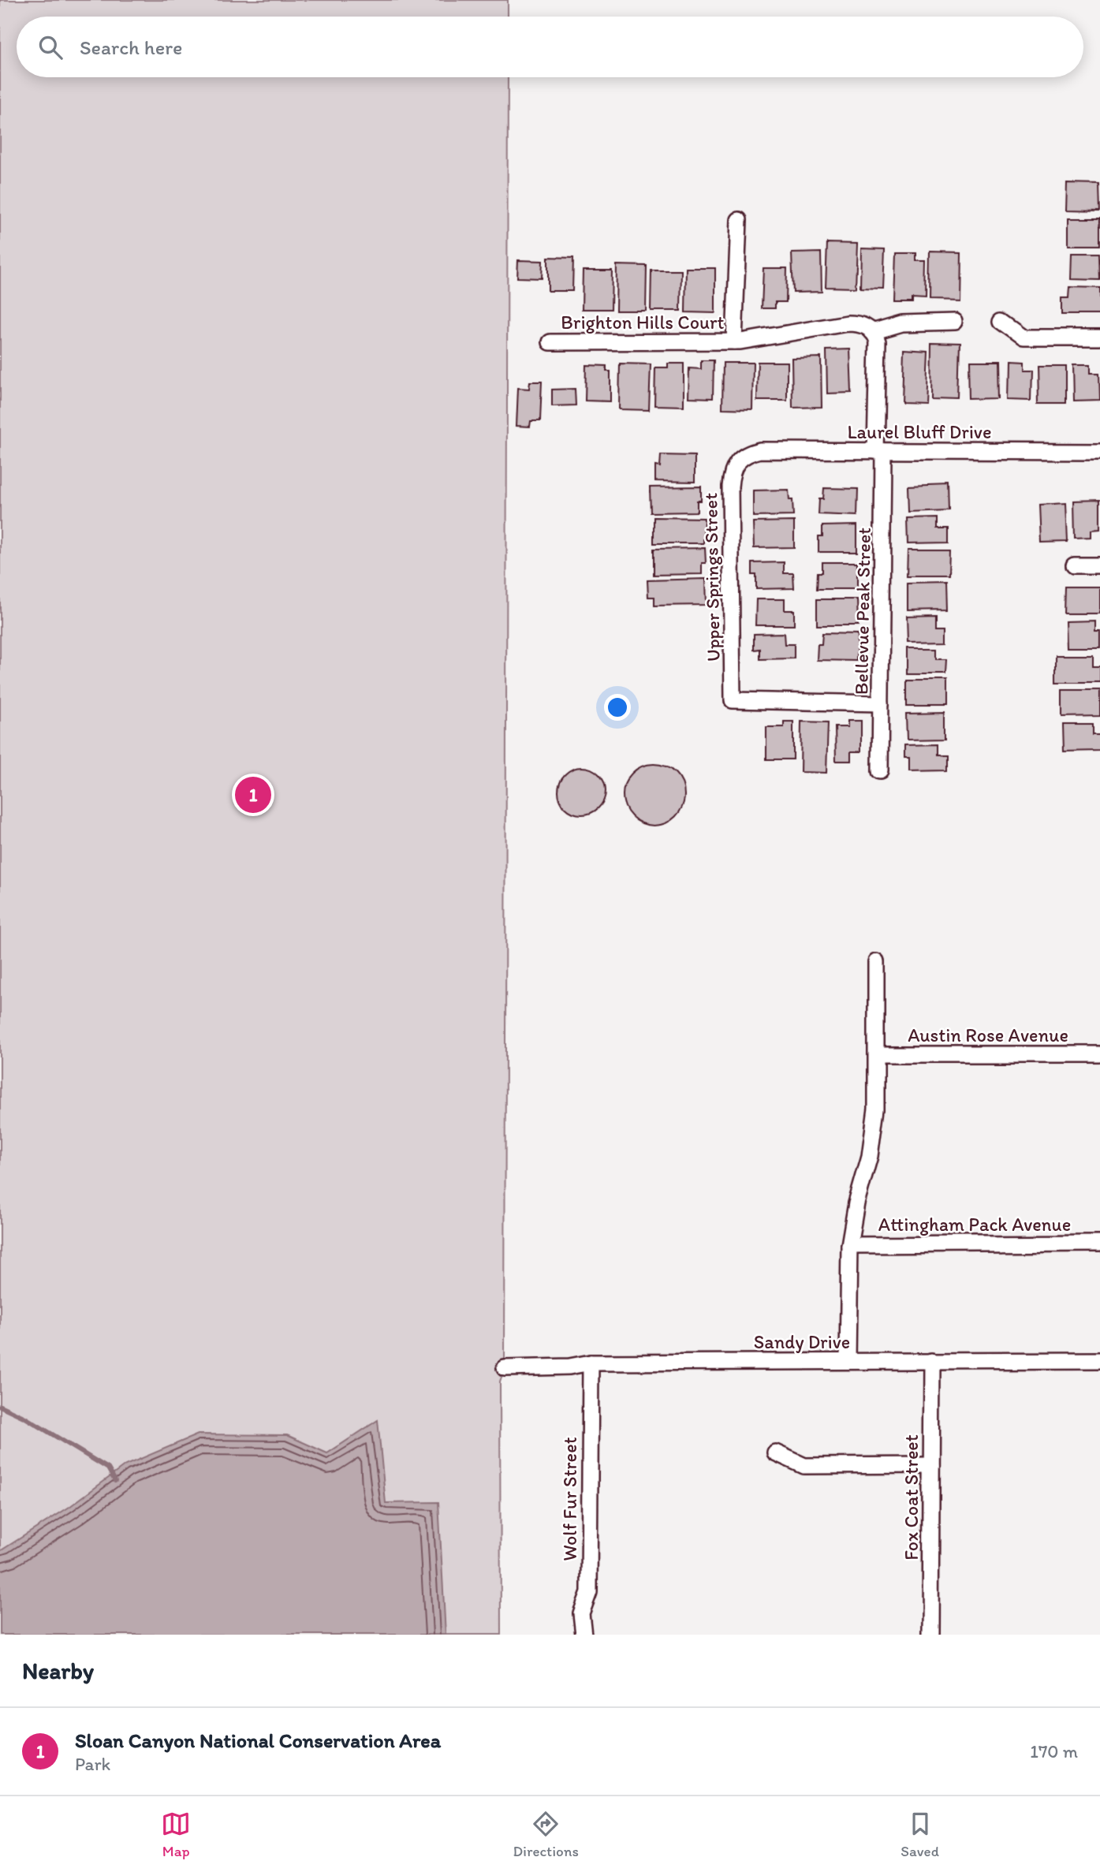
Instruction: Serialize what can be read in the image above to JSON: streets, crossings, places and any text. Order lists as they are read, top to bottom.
{
  "streets": {
    "street": [
      "Brighton Hills Court",
      "Laurel Bluff Drive",
      "Upper Springs Street",
      "Bellevue Peak Street",
      "Austin Rose Avenue",
      "Attingham Pack Avenue",
      "Sandy Drive",
      "Fox Coat Street",
      "Wolf Fur Street"
    ]
  },
  "crossings": [
    ["Brighton Hills Court", "Bellevue Peak Street"],
    ["Laurel Bluff Drive", "Upper Springs Street"],
    ["Laurel Bluff Drive", "Bellevue Peak Street"],
    ["Upper Springs Street", "Bellevue Peak Street"],
    ["Sandy Drive", "Fox Coat Street"],
    ["Sandy Drive", "Wolf Fur Street"]
  ],
  "page": {
    "search": "Search here",
    "pins": "1",
    "heading": "Nearby",
    "list": [
      {
        "mark": "1",
        "name": "Sloan Canyon National Conservation Area",
        "note": "Park",
        "value": "170 m"
      }
    ],
    "nav": ["Map", "Directions", "Saved"]
  }
}
